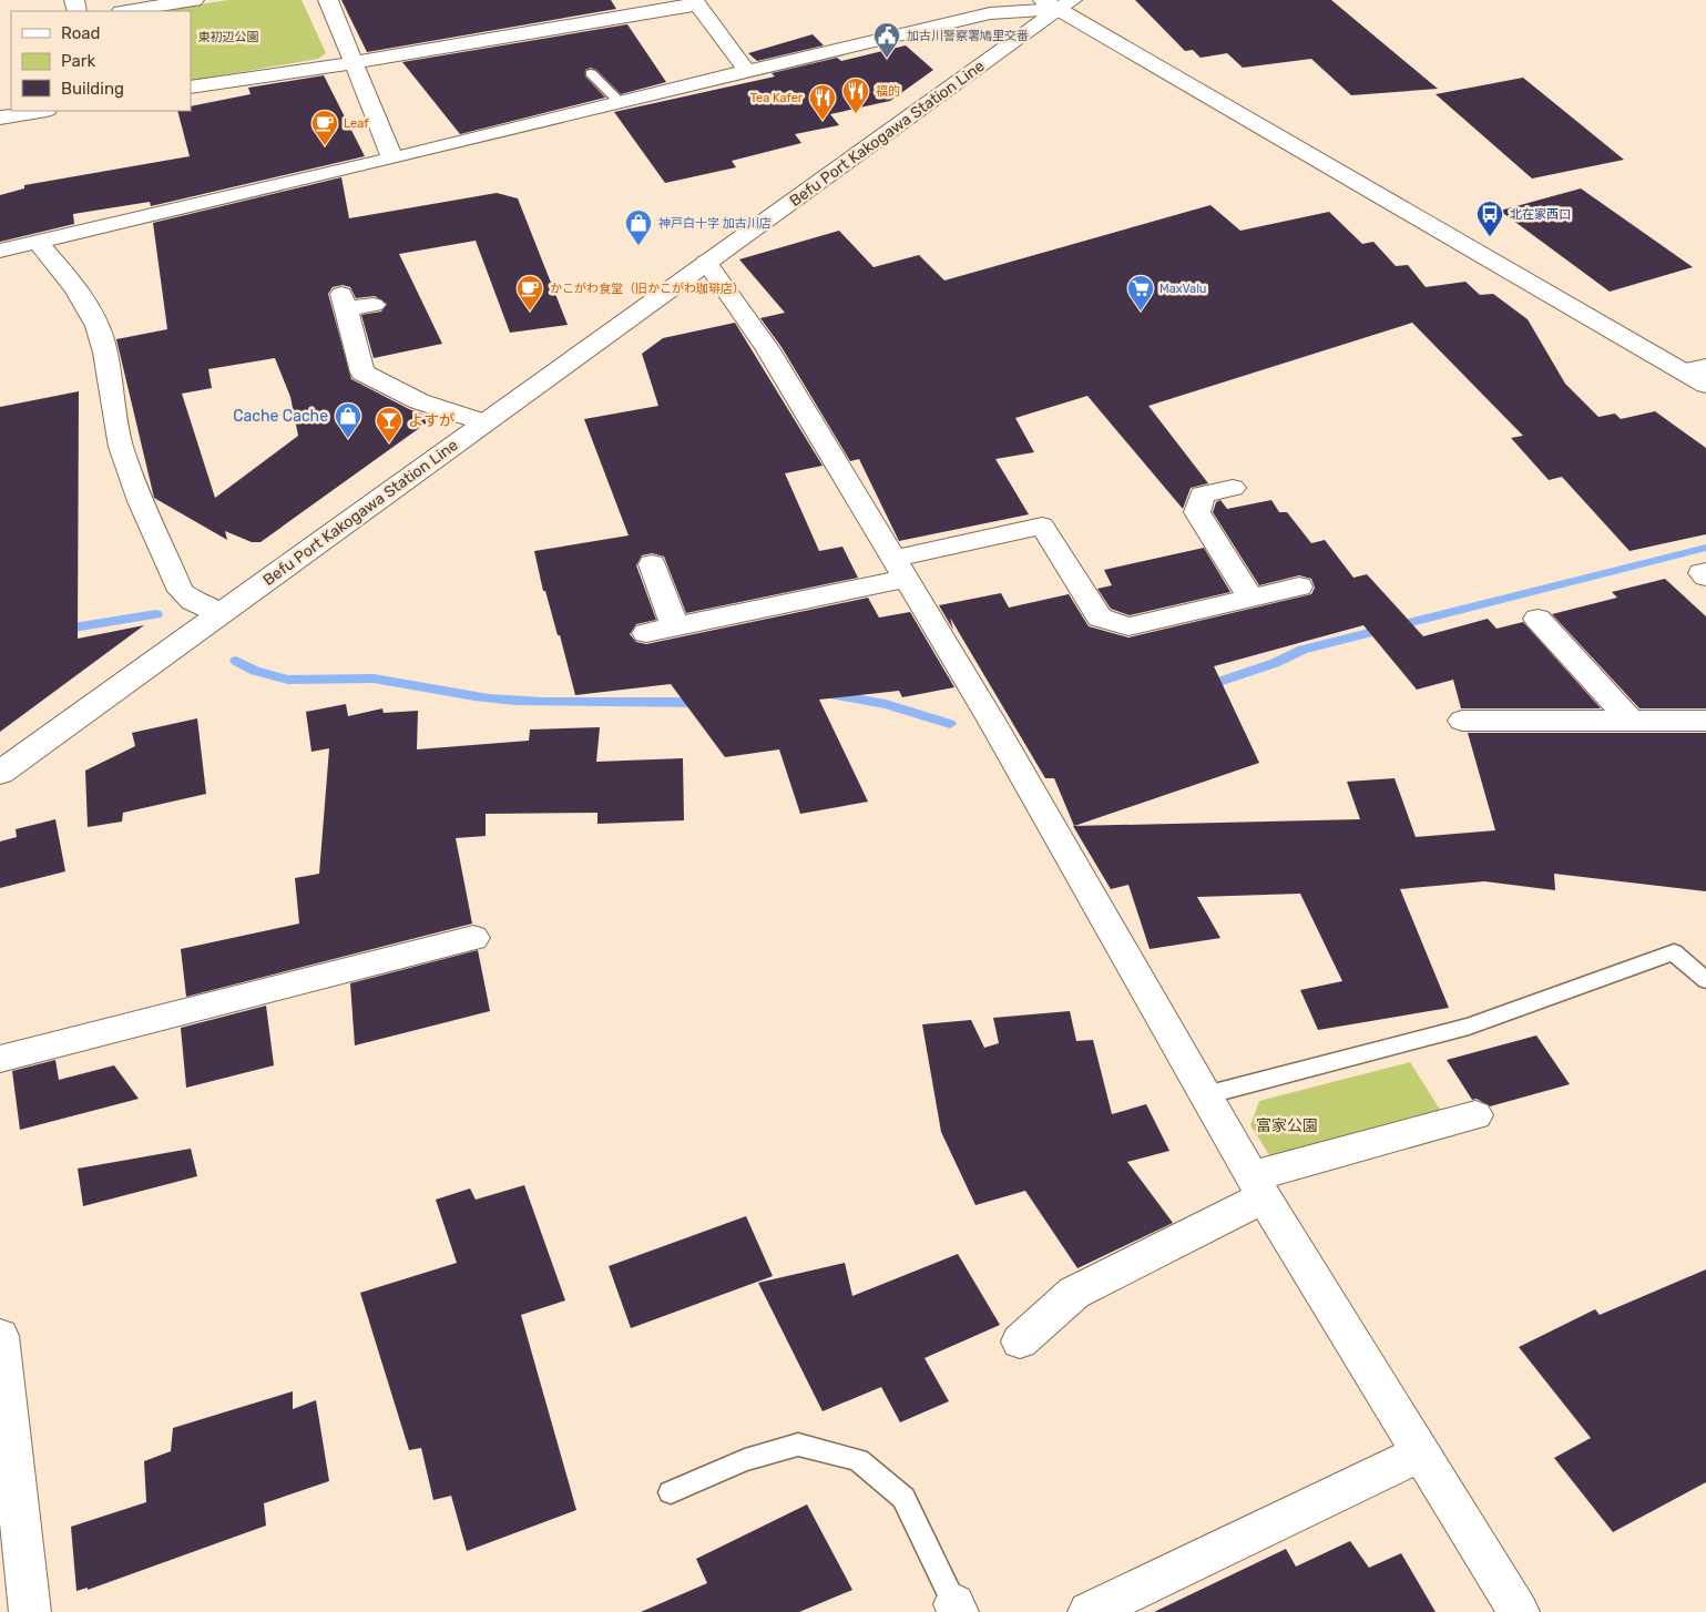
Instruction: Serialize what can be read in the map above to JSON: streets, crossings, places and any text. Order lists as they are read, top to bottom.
{
  "streets": {
    "street": ["Befu Port Kakogawa Station Line"]
  },
  "parks": ["東初辺公園", "富家公園"],
  "places": {
    "public building": ["加古川警察署鳩里交番"],
    "restaurant": ["福的", "Tea Kafer"],
    "cafe": ["Leaf", "かこがわ食堂（旧かこがわ珈琲店）"],
    "bus stop": ["北在家西口"],
    "shop": ["神戸白十字 加古川店", "Cache Cache"],
    "supermarket": ["MaxValu"],
    "bar": ["よすが"]
  },
  "legend": ["Road", "Park", "Building"]
}
